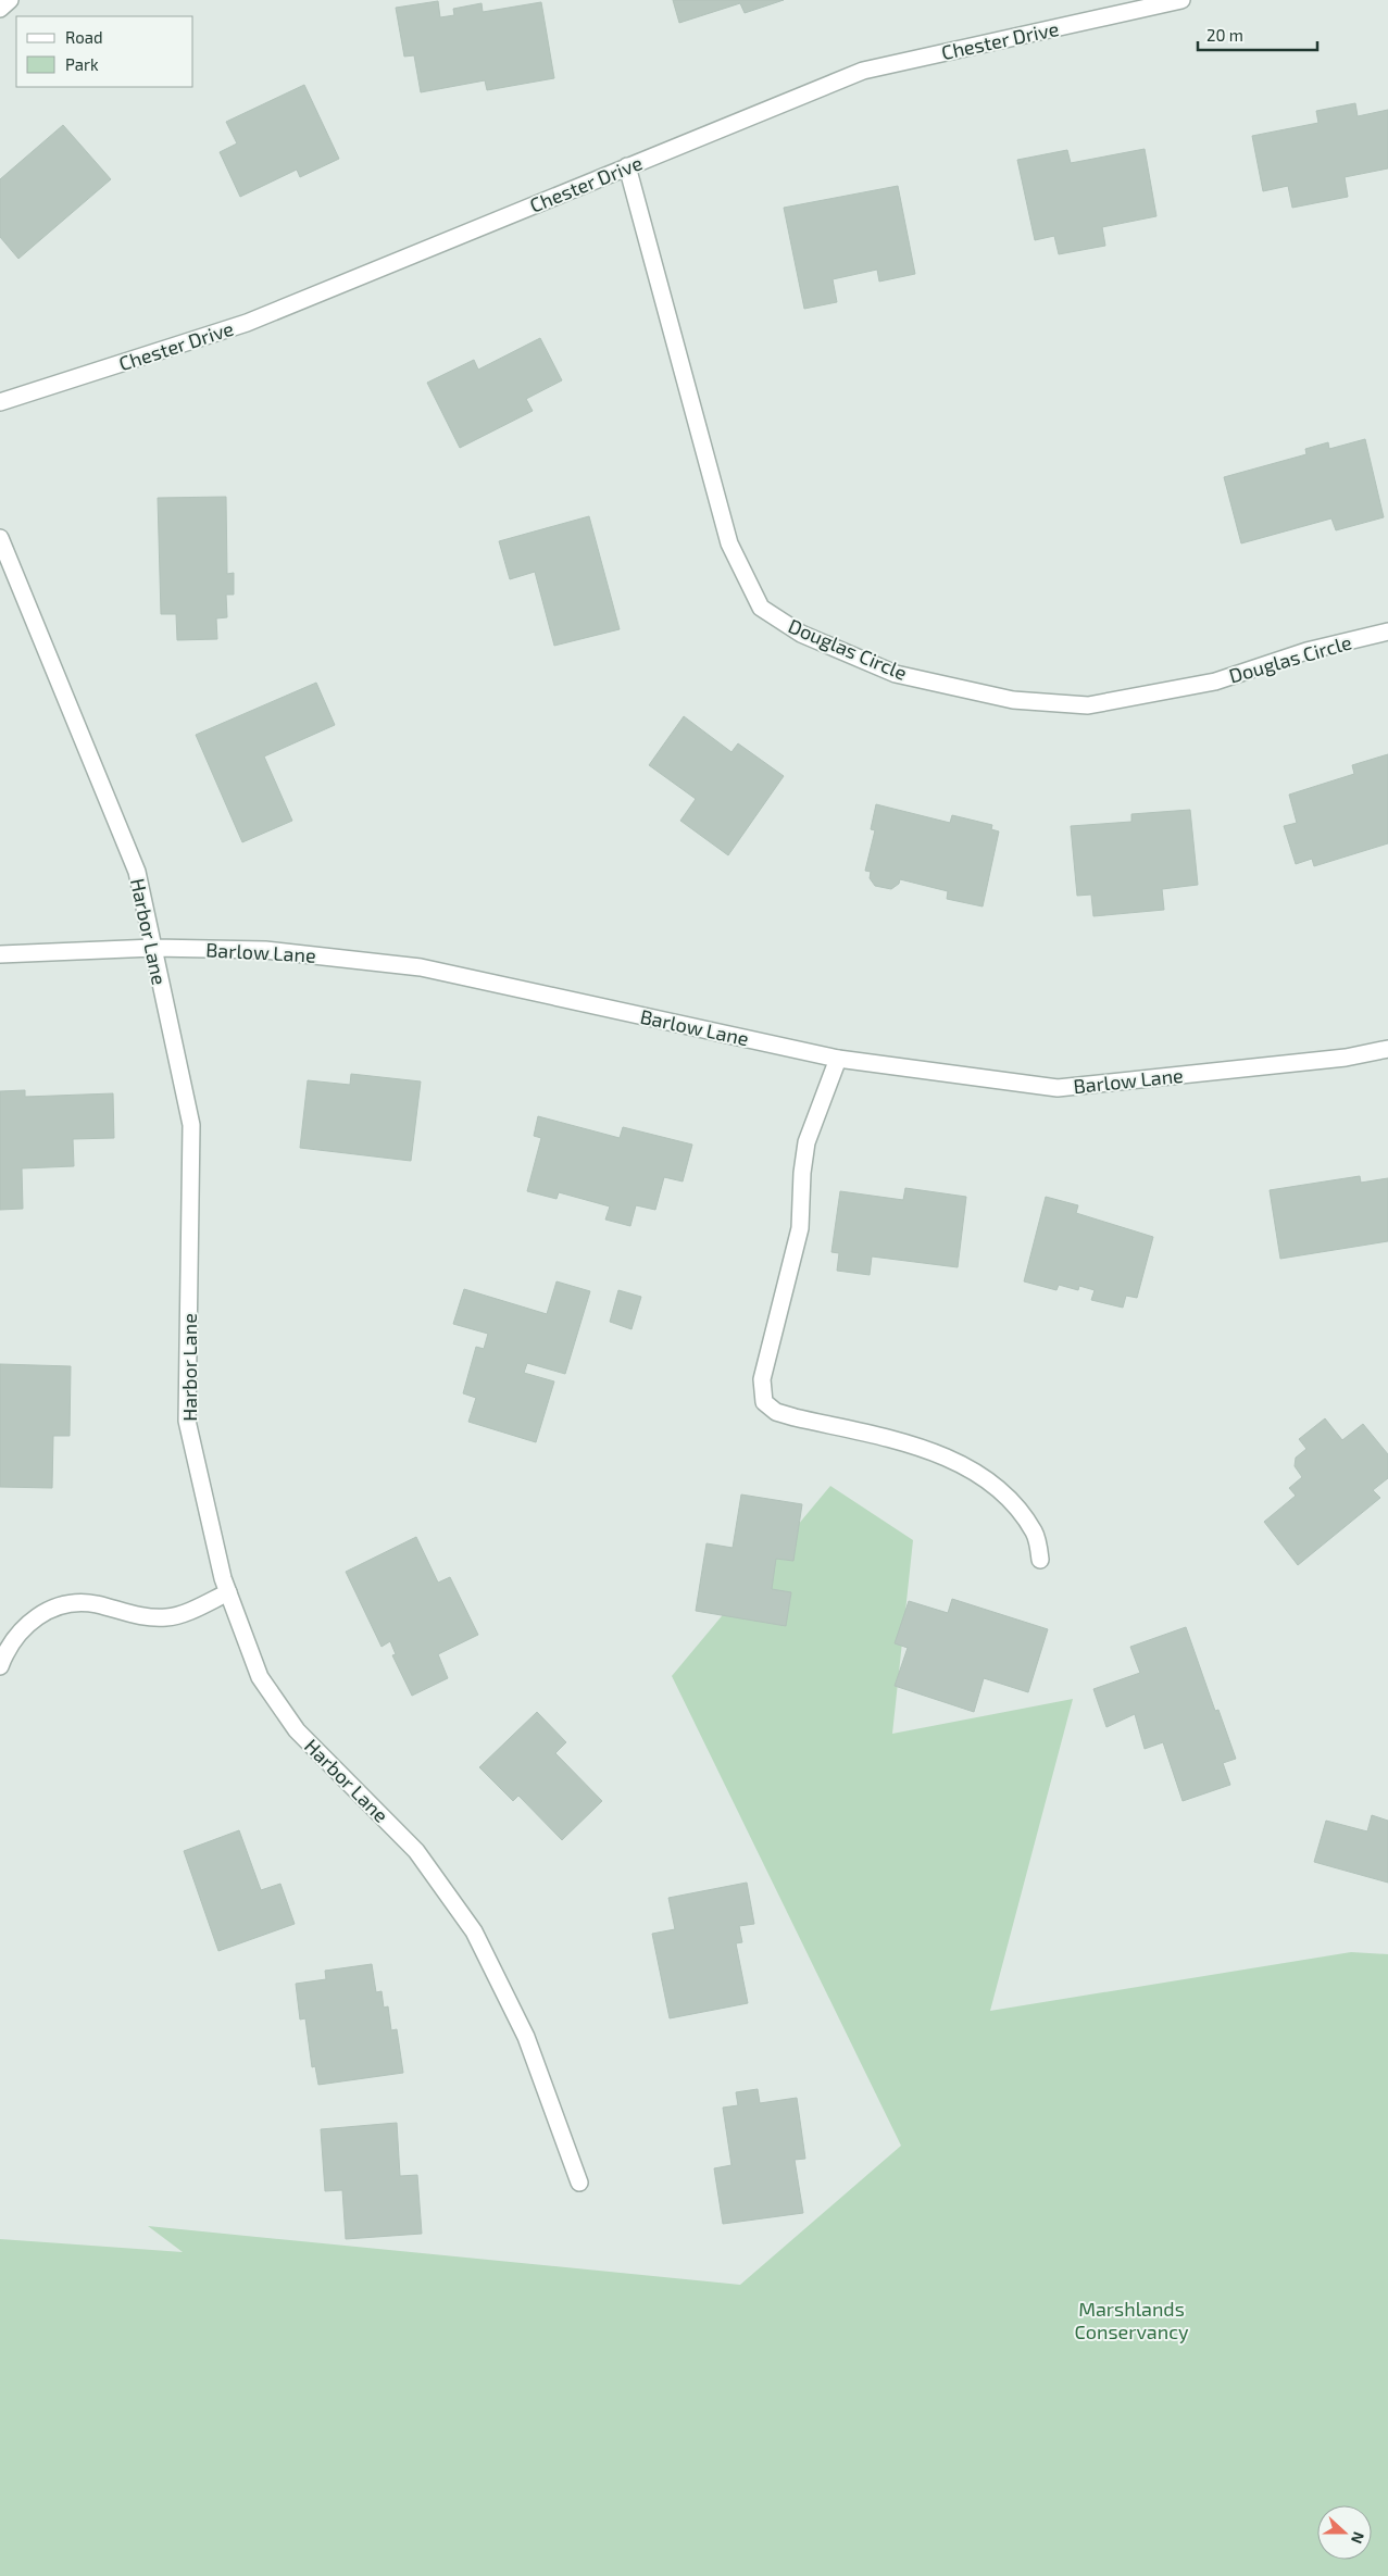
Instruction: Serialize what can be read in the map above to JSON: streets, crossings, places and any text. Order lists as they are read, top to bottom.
{
  "streets": {
    "street": [
      "Chester Drive",
      "Douglas Circle",
      "Harbor Lane",
      "Barlow Lane"
    ]
  },
  "crossings": [
    ["Chester Drive", "Douglas Circle"],
    ["Harbor Lane", "Barlow Lane"]
  ],
  "parks": ["Marshlands Conservancy"],
  "legend": ["Road", "Park"],
  "scale_bar": "20 m",
  "north": "right"
}
